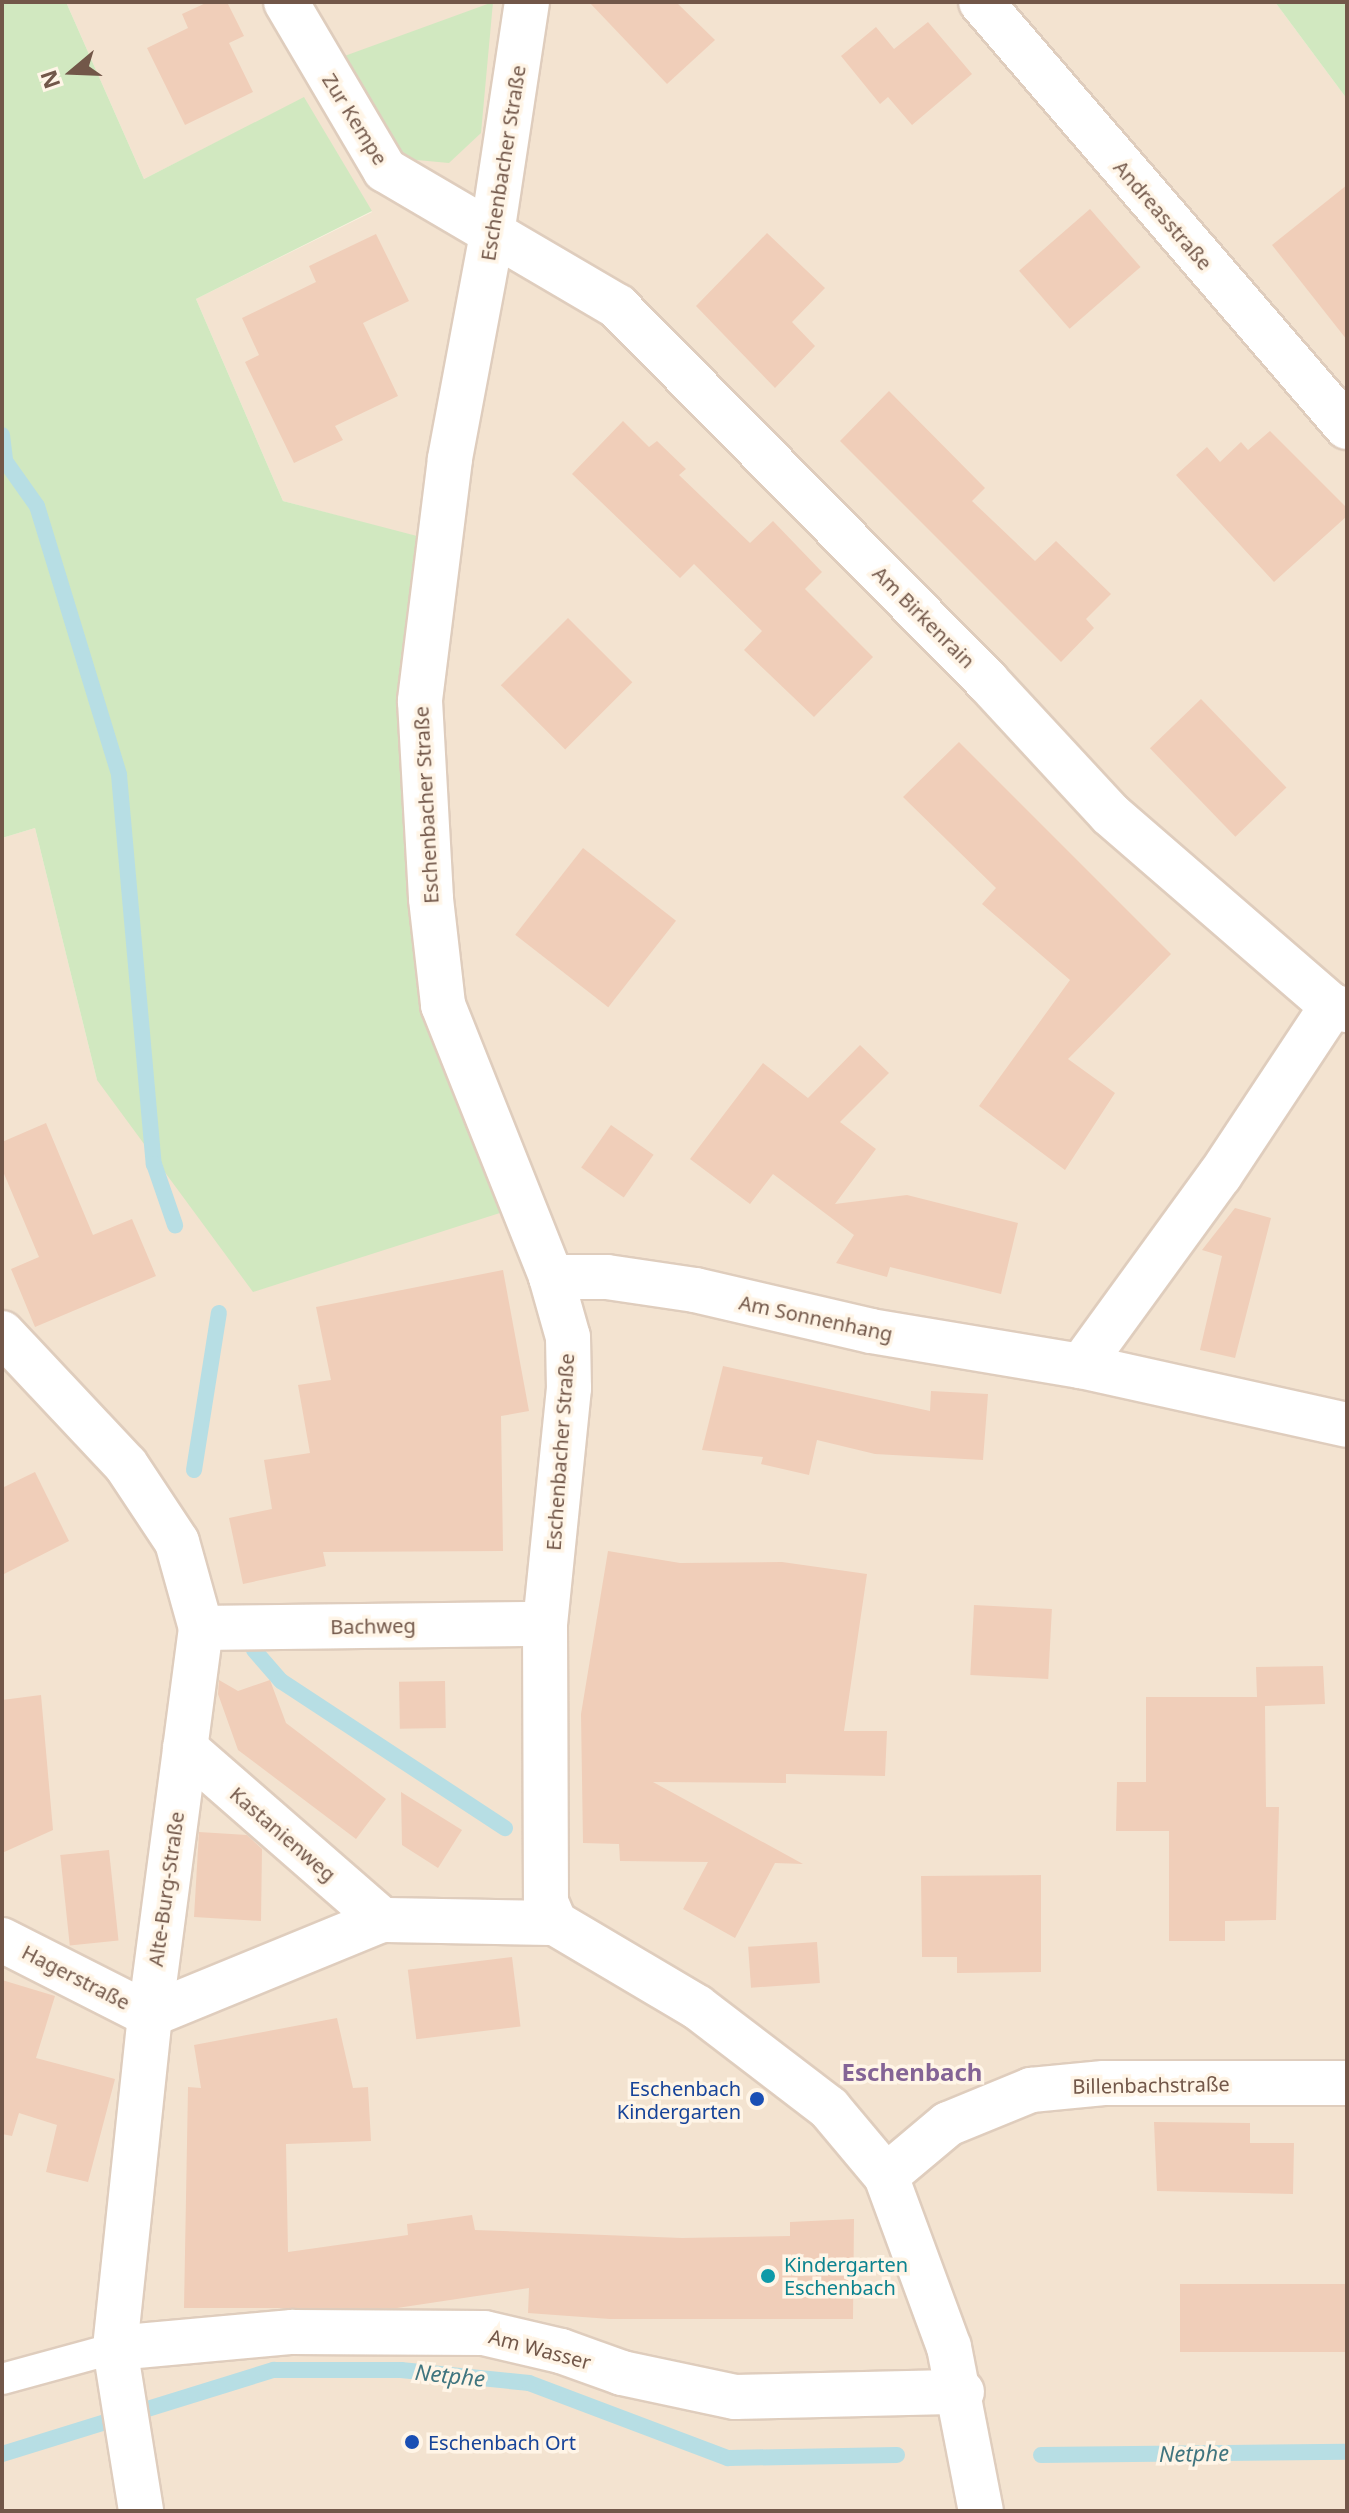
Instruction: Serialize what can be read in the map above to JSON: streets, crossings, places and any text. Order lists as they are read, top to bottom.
{
  "streets": {
    "street": [
      "Zur Kempe",
      "Eschenbacher Straße",
      "Andreasstraße",
      "Am Birkenrain",
      "Am Sonnenhang",
      "Bachweg",
      "Kastanienweg",
      "Alte-Burg-Straße",
      "Hagerstraße",
      "Billenbachstraße",
      "Am Wasser"
    ]
  },
  "crossings": [
    ["Zur Kempe", "Eschenbacher Straße"],
    ["Zur Kempe", "Am Birkenrain"],
    ["Eschenbacher Straße", "Am Birkenrain"],
    ["Eschenbacher Straße", "Am Sonnenhang"],
    ["Eschenbacher Straße", "Bachweg"],
    ["Bachweg", "Alte-Burg-Straße"],
    ["Kastanienweg", "Alte-Burg-Straße"],
    ["Alte-Burg-Straße", "Hagerstraße"],
    ["Alte-Burg-Straße", "Am Wasser"]
  ],
  "districts": ["Eschenbach"],
  "water": ["Netphe"],
  "places": ["Eschenbach Kindergarten", "Kindergarten Eschenbach", "Eschenbach Ort"],
  "north": "left"
}
